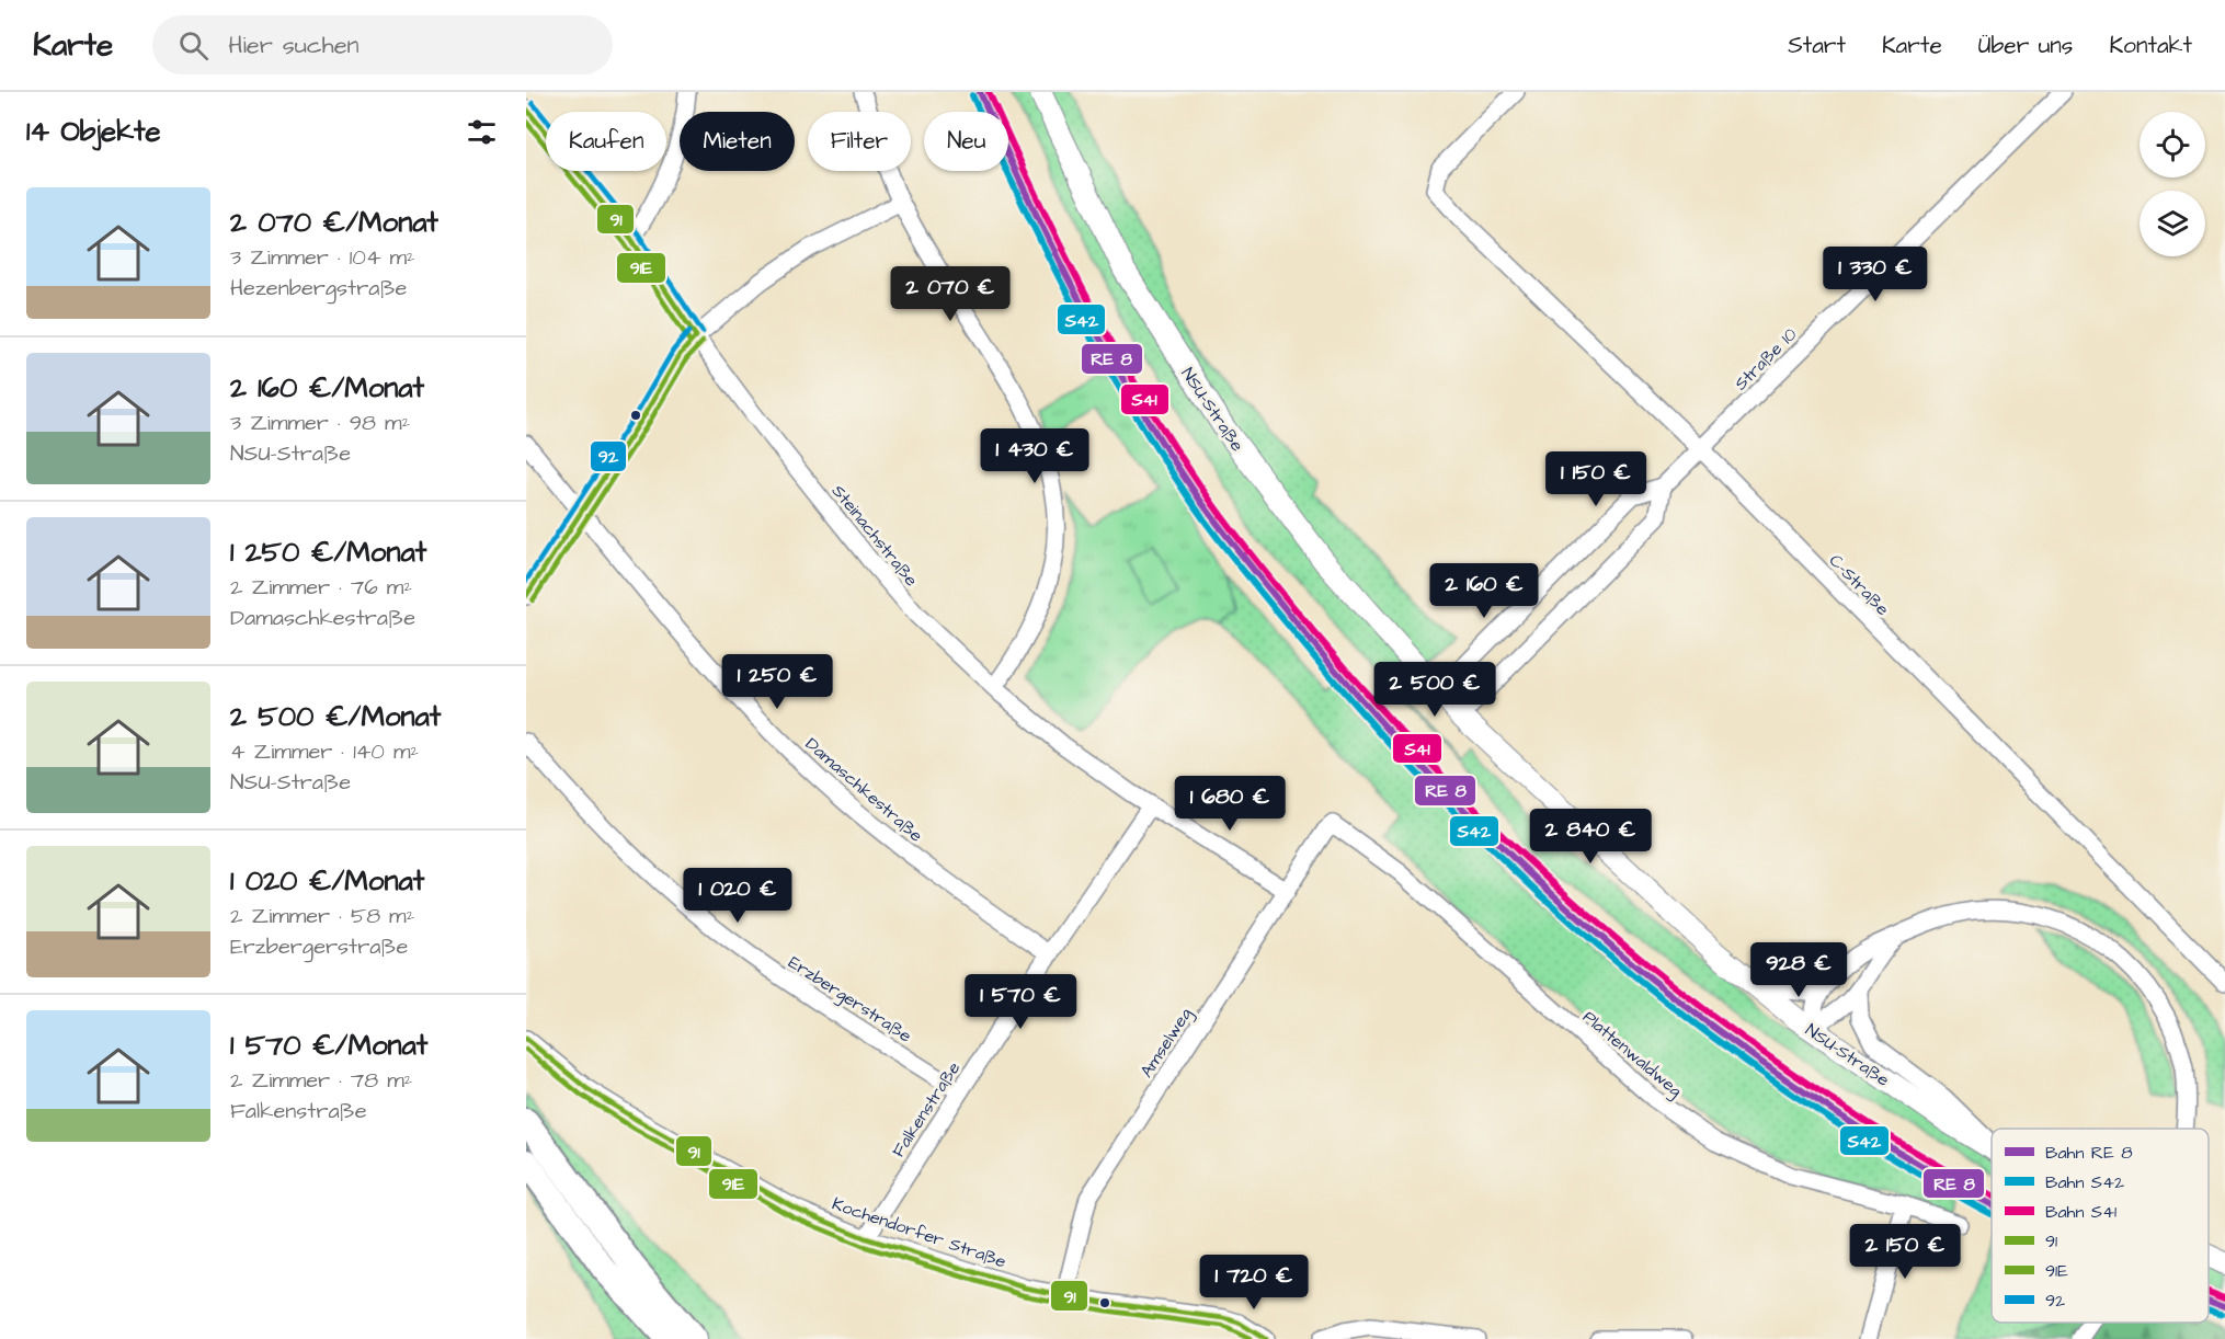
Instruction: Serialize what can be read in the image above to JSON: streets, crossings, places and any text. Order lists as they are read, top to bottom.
{
  "streets": {
    "main road": ["NSU-Straße"],
    "street": [
      "Straße 10",
      "Steinachstraße",
      "C-Straße",
      "Damaschkestraße",
      "Erzbergerstraße",
      "Amselweg",
      "Plattenwaldweg",
      "Falkenstraße",
      "Kochendorfer Straße"
    ]
  },
  "crossings": [
    ["Straße 10", "C-Straße"],
    ["Steinachstraße", "Amselweg"],
    ["Steinachstraße", "Falkenstraße"],
    ["Damaschkestraße", "Falkenstraße"],
    ["Erzbergerstraße", "Falkenstraße"],
    ["Amselweg", "Plattenwaldweg"],
    ["Amselweg", "Kochendorfer Straße"],
    ["Falkenstraße", "Kochendorfer Straße"]
  ],
  "lines": [
    "rail line S41",
    "rail line S42",
    "transit line 92",
    "transit line 91",
    "transit line 91E"
  ],
  "legend": [
    "Bahn RE 8",
    "Bahn S42",
    "Bahn S41",
    "91",
    "91E",
    "92"
  ],
  "page": {
    "header": "Karte",
    "search": "Hier suchen",
    "nav": [
      "Start",
      "Karte",
      "Über uns",
      "Kontakt"
    ],
    "heading": "14 Objekte",
    "chip": [
      "Kaufen",
      "Mieten",
      "Filter",
      "Neu"
    ],
    "list": [
      {
        "name": "2 070 €/Monat",
        "note": "3 Zimmer · 104 m² · Hezenbergstraße"
      },
      {
        "name": "2 160 €/Monat",
        "note": "3 Zimmer · 98 m² · NSU-Straße"
      },
      {
        "name": "1 250 €/Monat",
        "note": "2 Zimmer · 76 m² · Damaschkestraße"
      },
      {
        "name": "2 500 €/Monat",
        "note": "4 Zimmer · 140 m² · NSU-Straße"
      },
      {
        "name": "1 020 €/Monat",
        "note": "2 Zimmer · 58 m² · Erzbergerstraße"
      },
      {
        "name": "1 570 €/Monat",
        "note": "2 Zimmer · 78 m² · Falkenstraße"
      }
    ],
    "price": [
      "1 330 €",
      "2 070 €",
      "1 430 €",
      "1 150 €",
      "2 160 €",
      "1 250 €",
      "2 500 €",
      "1 680 €",
      "2 840 €",
      "1 020 €",
      "928 €",
      "1 570 €",
      "2 150 €",
      "1 720 €"
    ]
  }
}
